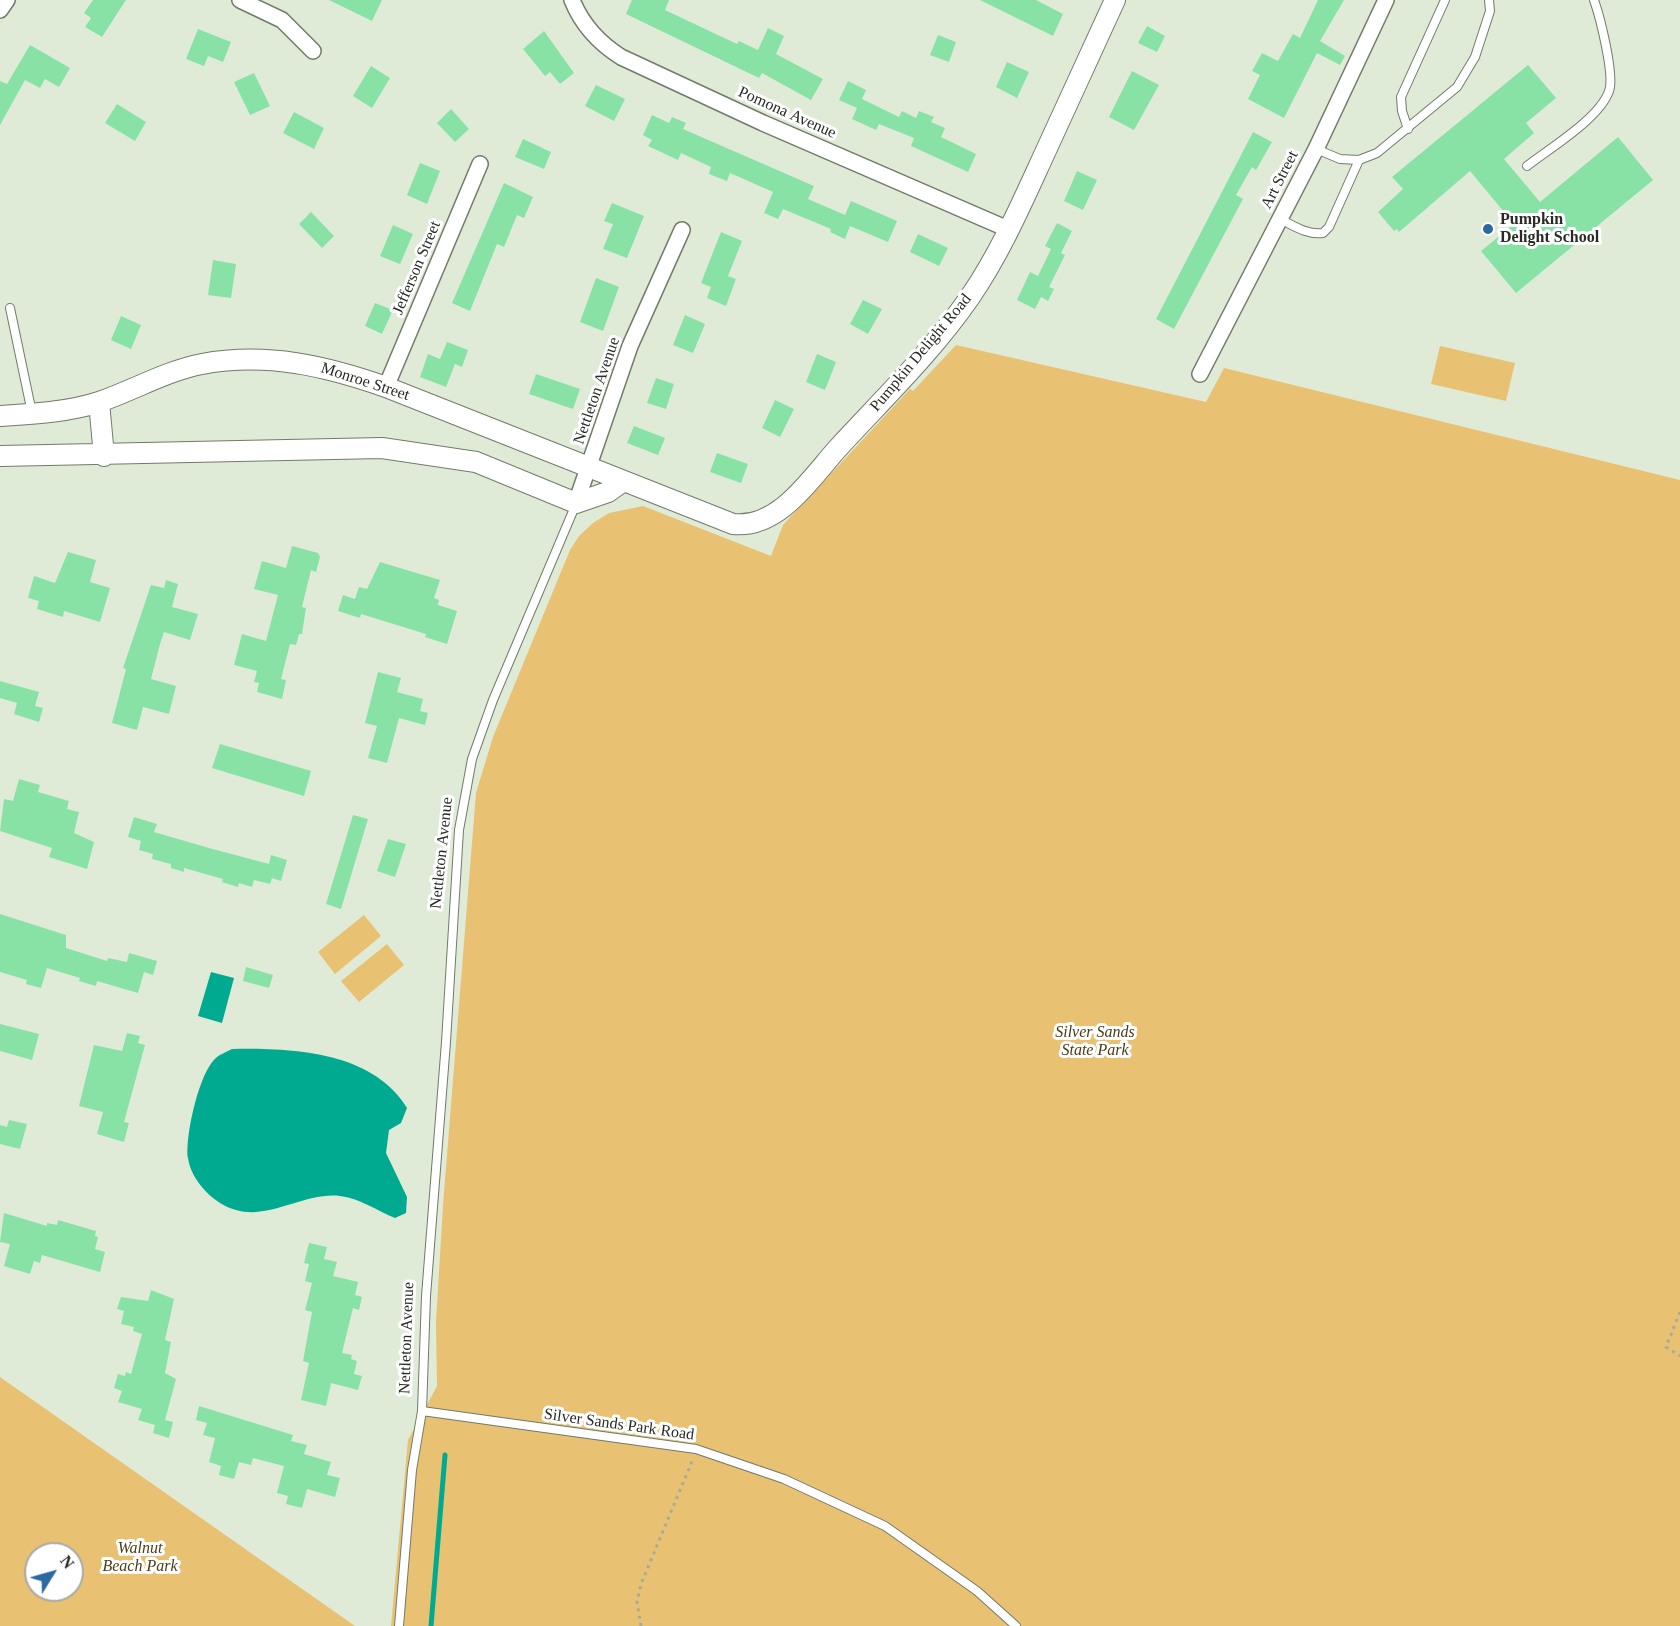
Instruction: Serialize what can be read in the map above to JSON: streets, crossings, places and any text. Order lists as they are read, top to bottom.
{
  "streets": {
    "street": [
      "Pomona Avenue",
      "Art Street",
      "Jefferson Street",
      "Pumpkin Delight Road",
      "Monroe Street",
      "Nettleton Avenue"
    ],
    "lane": ["Silver Sands Park Road"]
  },
  "crossings": [
    ["Pomona Avenue", "Pumpkin Delight Road"],
    ["Jefferson Street", "Monroe Street"],
    ["Pumpkin Delight Road", "Monroe Street"],
    ["Monroe Street", "Nettleton Avenue"],
    ["Nettleton Avenue", "Silver Sands Park Road"]
  ],
  "parks": ["Silver Sands State Park", "Walnut Beach Park"],
  "places": ["Pumpkin Delight School"],
  "north": "top right"
}
